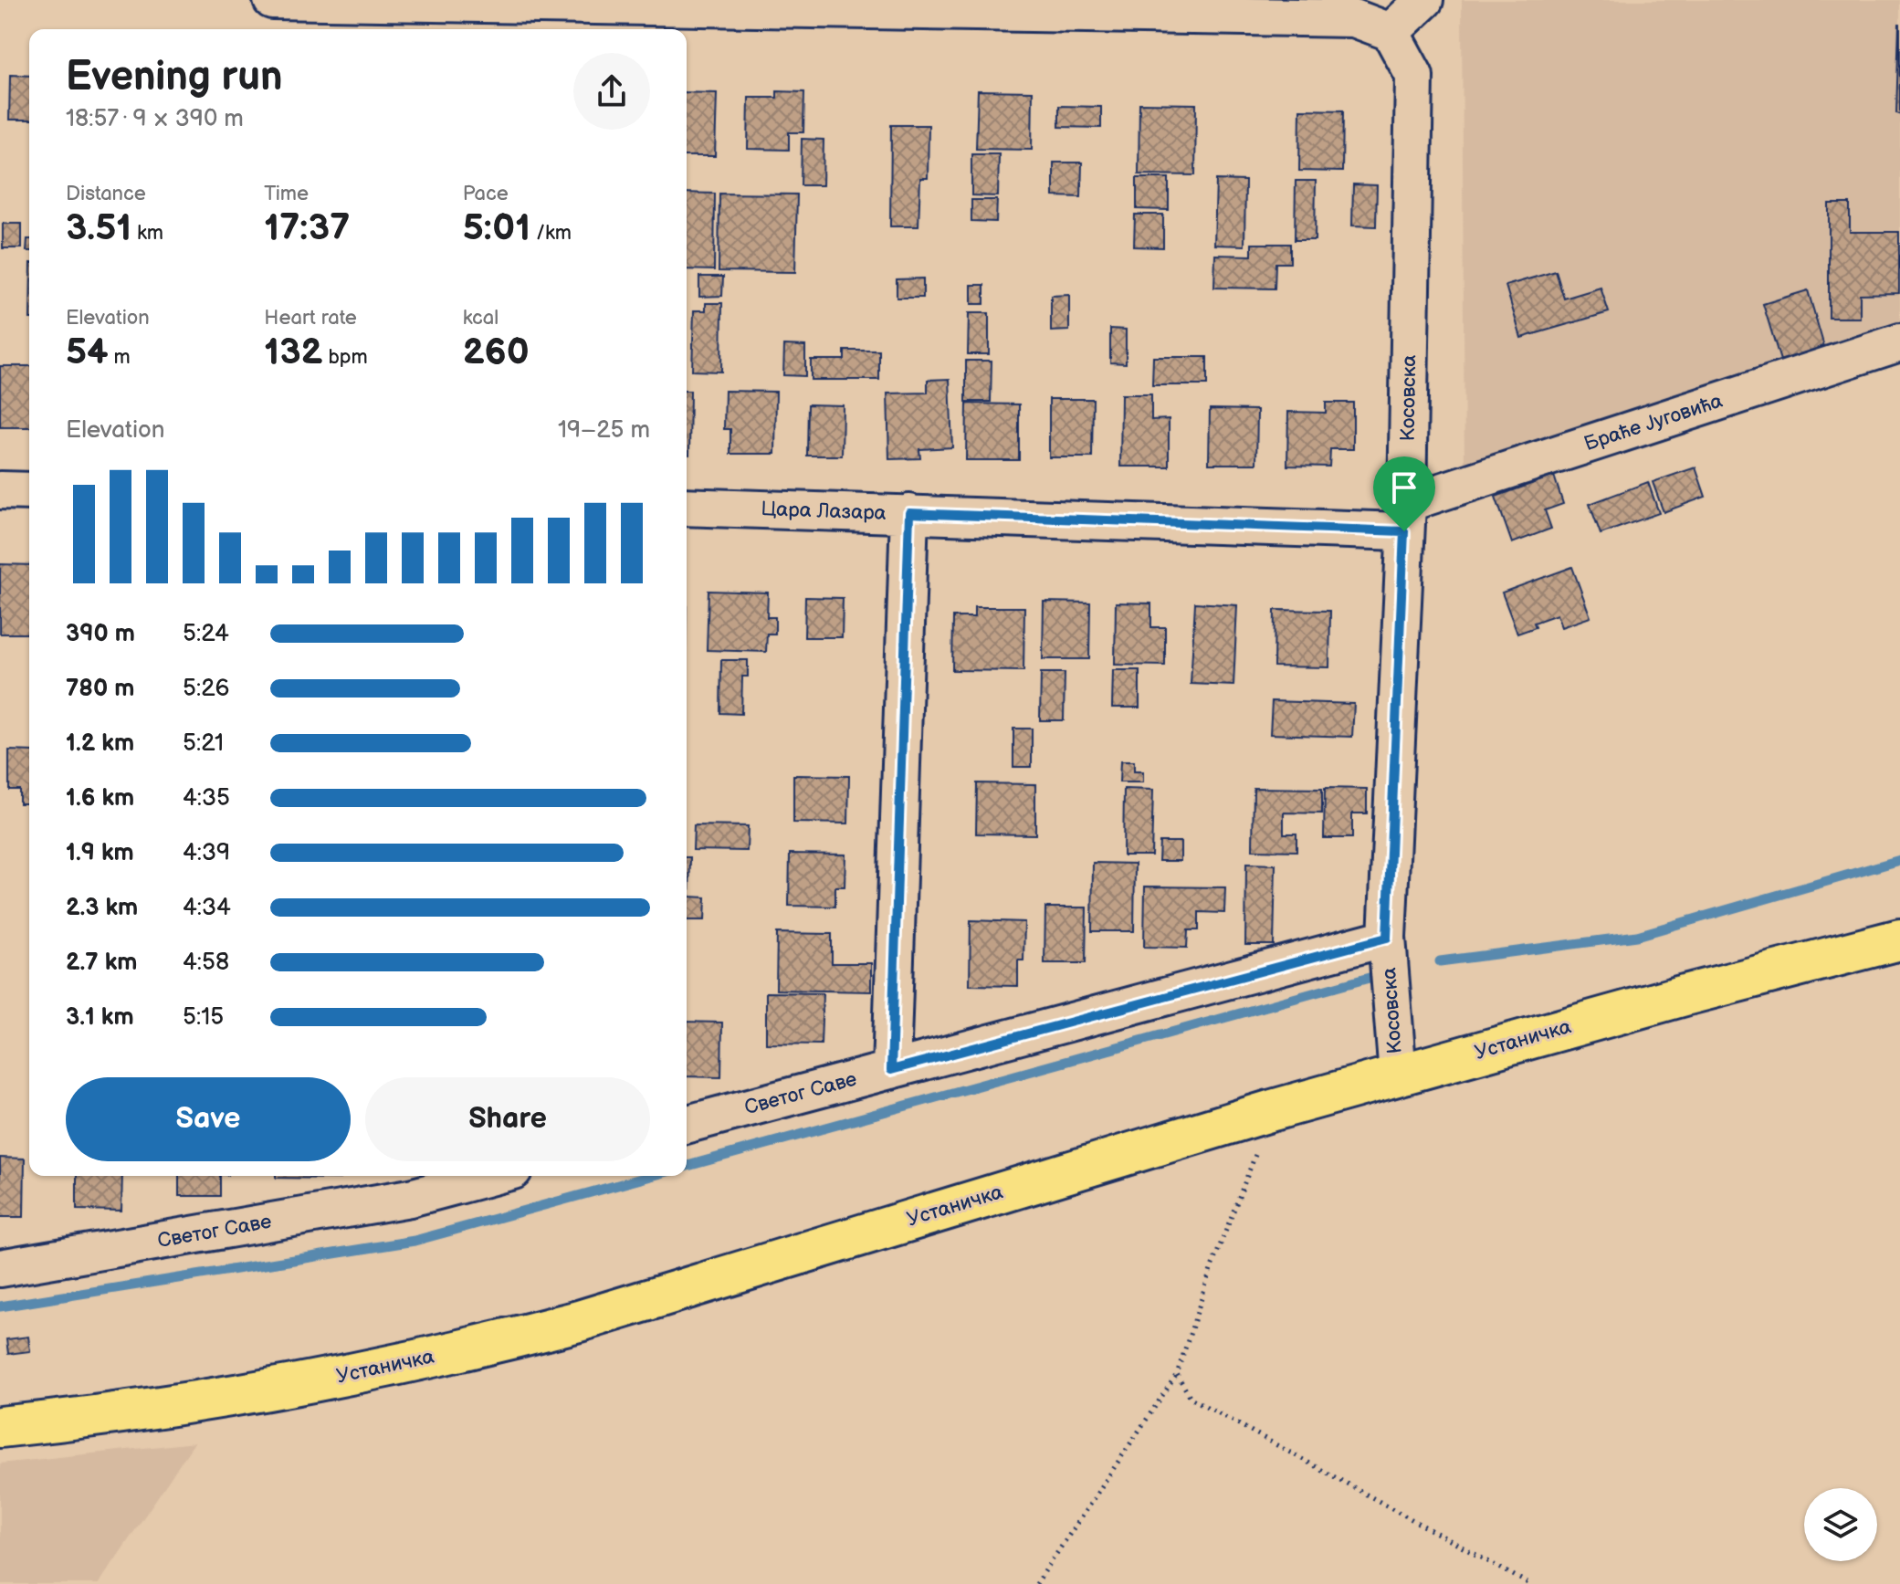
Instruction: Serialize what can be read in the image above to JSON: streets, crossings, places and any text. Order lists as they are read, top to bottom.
{
  "streets": {
    "main road": ["Устаничка"],
    "street": [
      "Косовска",
      "Браће Југовића",
      "Цара Лазара",
      "Светог Саве"
    ]
  },
  "crossings": [
    ["Косовска", "Браће Југовића"],
    ["Косовска", "Цара Лазара"],
    ["Косовска", "Устаничка"],
    ["Косовска", "Светог Саве"],
    ["Браће Југовића", "Цара Лазара"]
  ],
  "page": {
    "heading": ["Evening run", "18:57 · 9 × 390 m"],
    "stats": [
      ["Distance", "3.51 km"],
      ["Time", "17:37"],
      ["Pace", "5:01 /km"],
      ["Elevation", "54 m"],
      ["Heart rate", "132 bpm"],
      ["kcal", "260"]
    ],
    "chart": ["Elevation", "19–25 m"],
    "list": [
      {
        "name": "390 m",
        "note": "5:24"
      },
      {
        "name": "780 m",
        "note": "5:26"
      },
      {
        "name": "1.2 km",
        "note": "5:21"
      },
      {
        "name": "1.6 km",
        "note": "4:35"
      },
      {
        "name": "1.9 km",
        "note": "4:39"
      },
      {
        "name": "2.3 km",
        "note": "4:34"
      },
      {
        "name": "2.7 km",
        "note": "4:58"
      },
      {
        "name": "3.1 km",
        "note": "5:15"
      }
    ],
    "buttons": ["Save", "Share"]
  }
}
